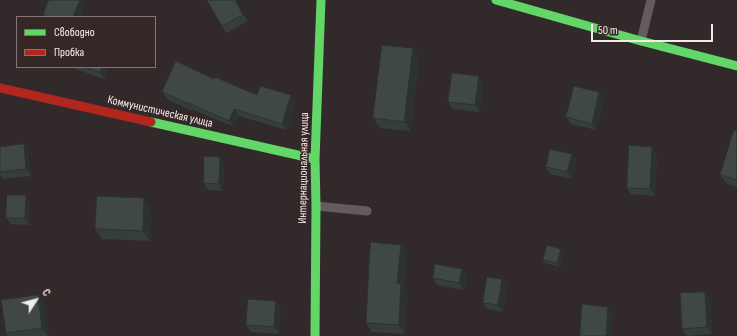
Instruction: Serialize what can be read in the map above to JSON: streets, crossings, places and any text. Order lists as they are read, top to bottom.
{
  "streets": {
    "street": ["Коммунистическая улица", "Интернациональная улица"]
  },
  "crossings": [
    ["Коммунистическая улица", "Интернациональная улица"]
  ],
  "legend": ["Свободно", "Пробка"],
  "scale_bar": "50 m",
  "north": "top right"
}
